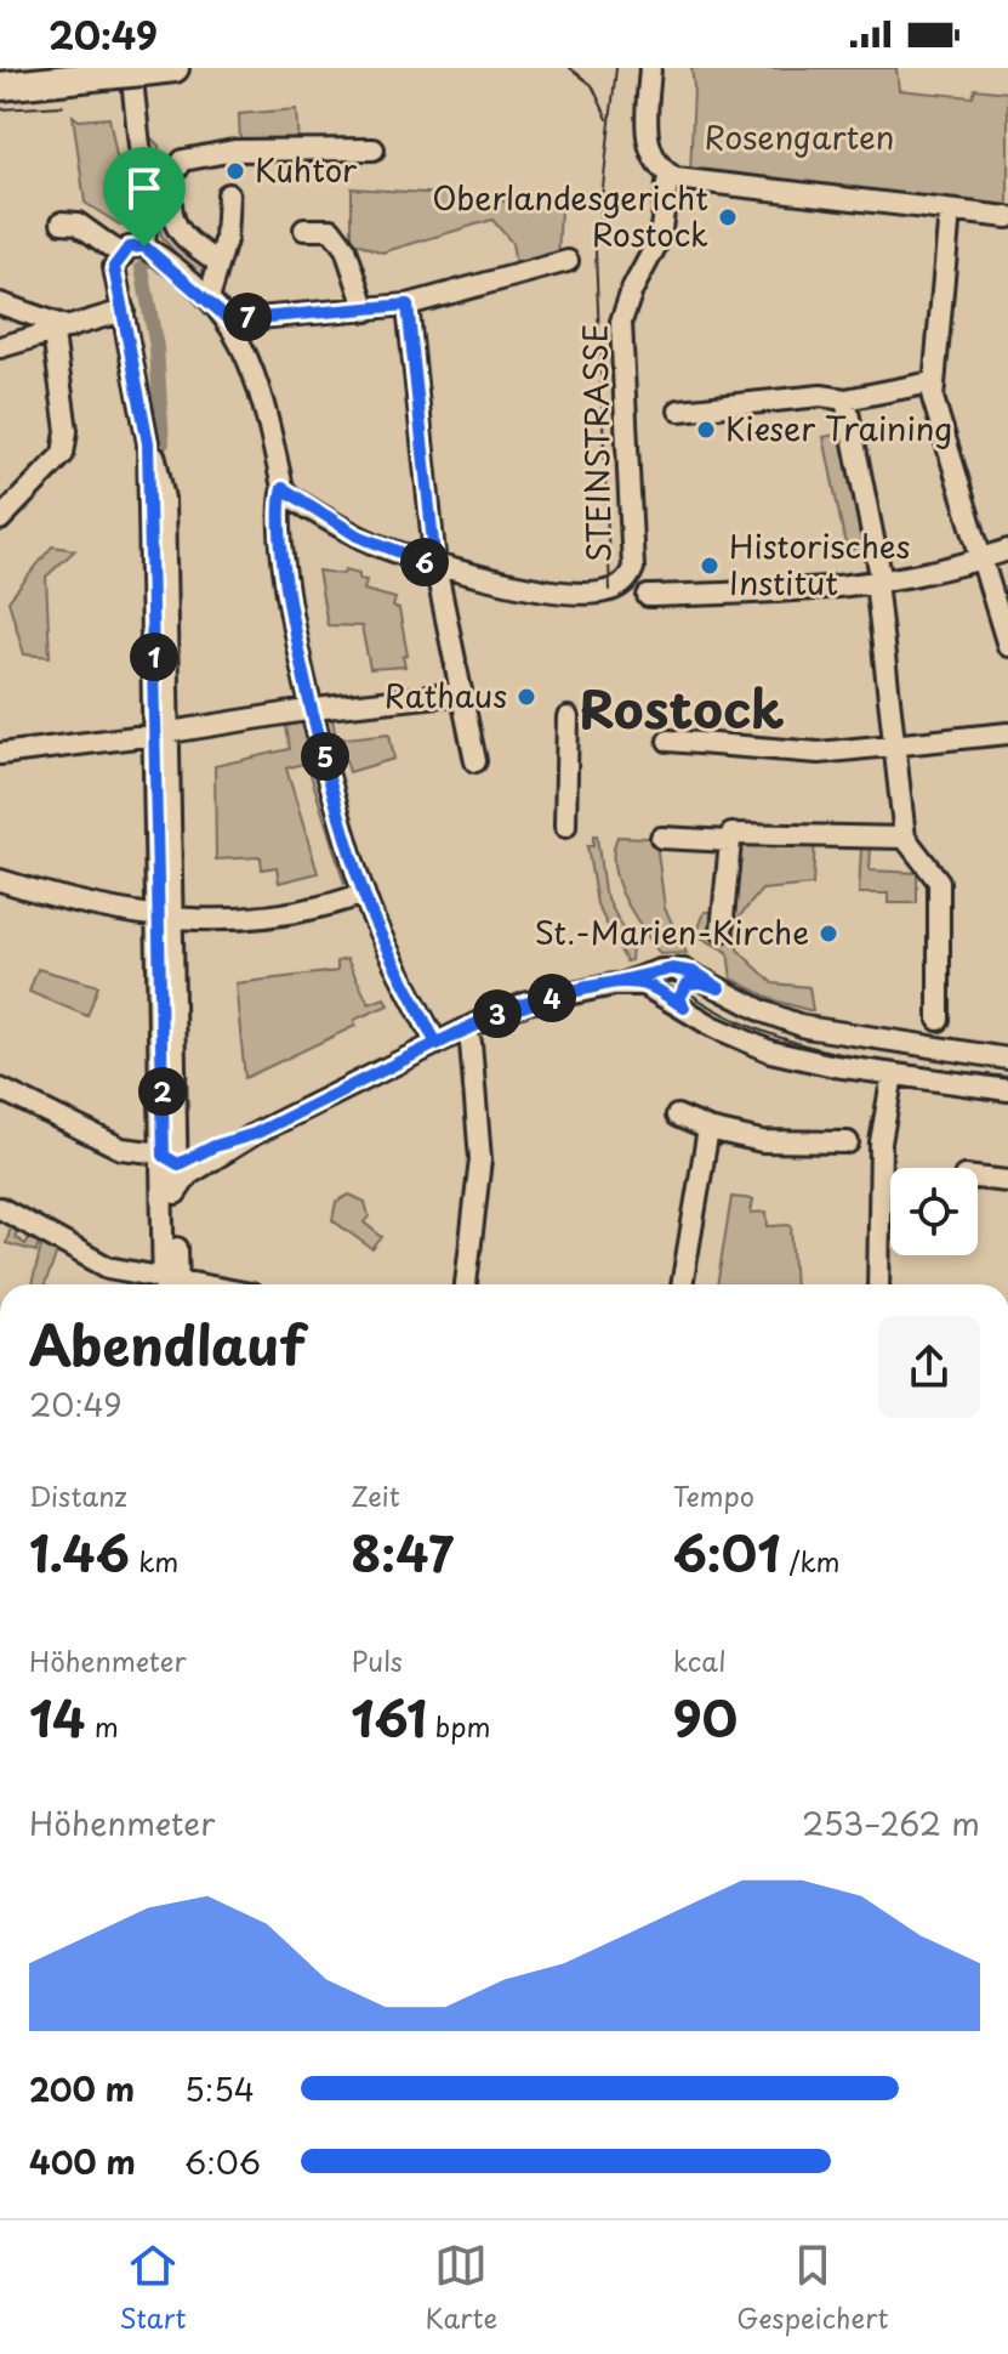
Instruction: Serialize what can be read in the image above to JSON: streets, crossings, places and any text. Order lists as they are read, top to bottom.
{
  "streets": {
    "street": ["STEINSTRASSE"]
  },
  "districts": ["Rostock"],
  "parks": ["Rosengarten"],
  "places": [
    "Kuhtor",
    "Oberlandesgericht Rostock",
    "Kieser Training",
    "Historisches Institut",
    "Rathaus",
    "St.-Marien-Kirche"
  ],
  "page": {
    "status": "20:49",
    "pins": [
      "7",
      "6",
      "1",
      "5",
      "4",
      "3",
      "2"
    ],
    "heading": ["Abendlauf", "20:49"],
    "stats": [
      ["Distanz", "1.46 km"],
      ["Zeit", "8:47"],
      ["Tempo", "6:01 /km"],
      ["Höhenmeter", "14 m"],
      ["Puls", "161 bpm"],
      ["kcal", "90"]
    ],
    "chart": ["Höhenmeter", "253–262 m"],
    "list": [
      {
        "name": "200 m",
        "note": "5:54"
      },
      {
        "name": "400 m",
        "note": "6:06"
      }
    ],
    "tabs": ["Start", "Karte", "Gespeichert"]
  }
}
